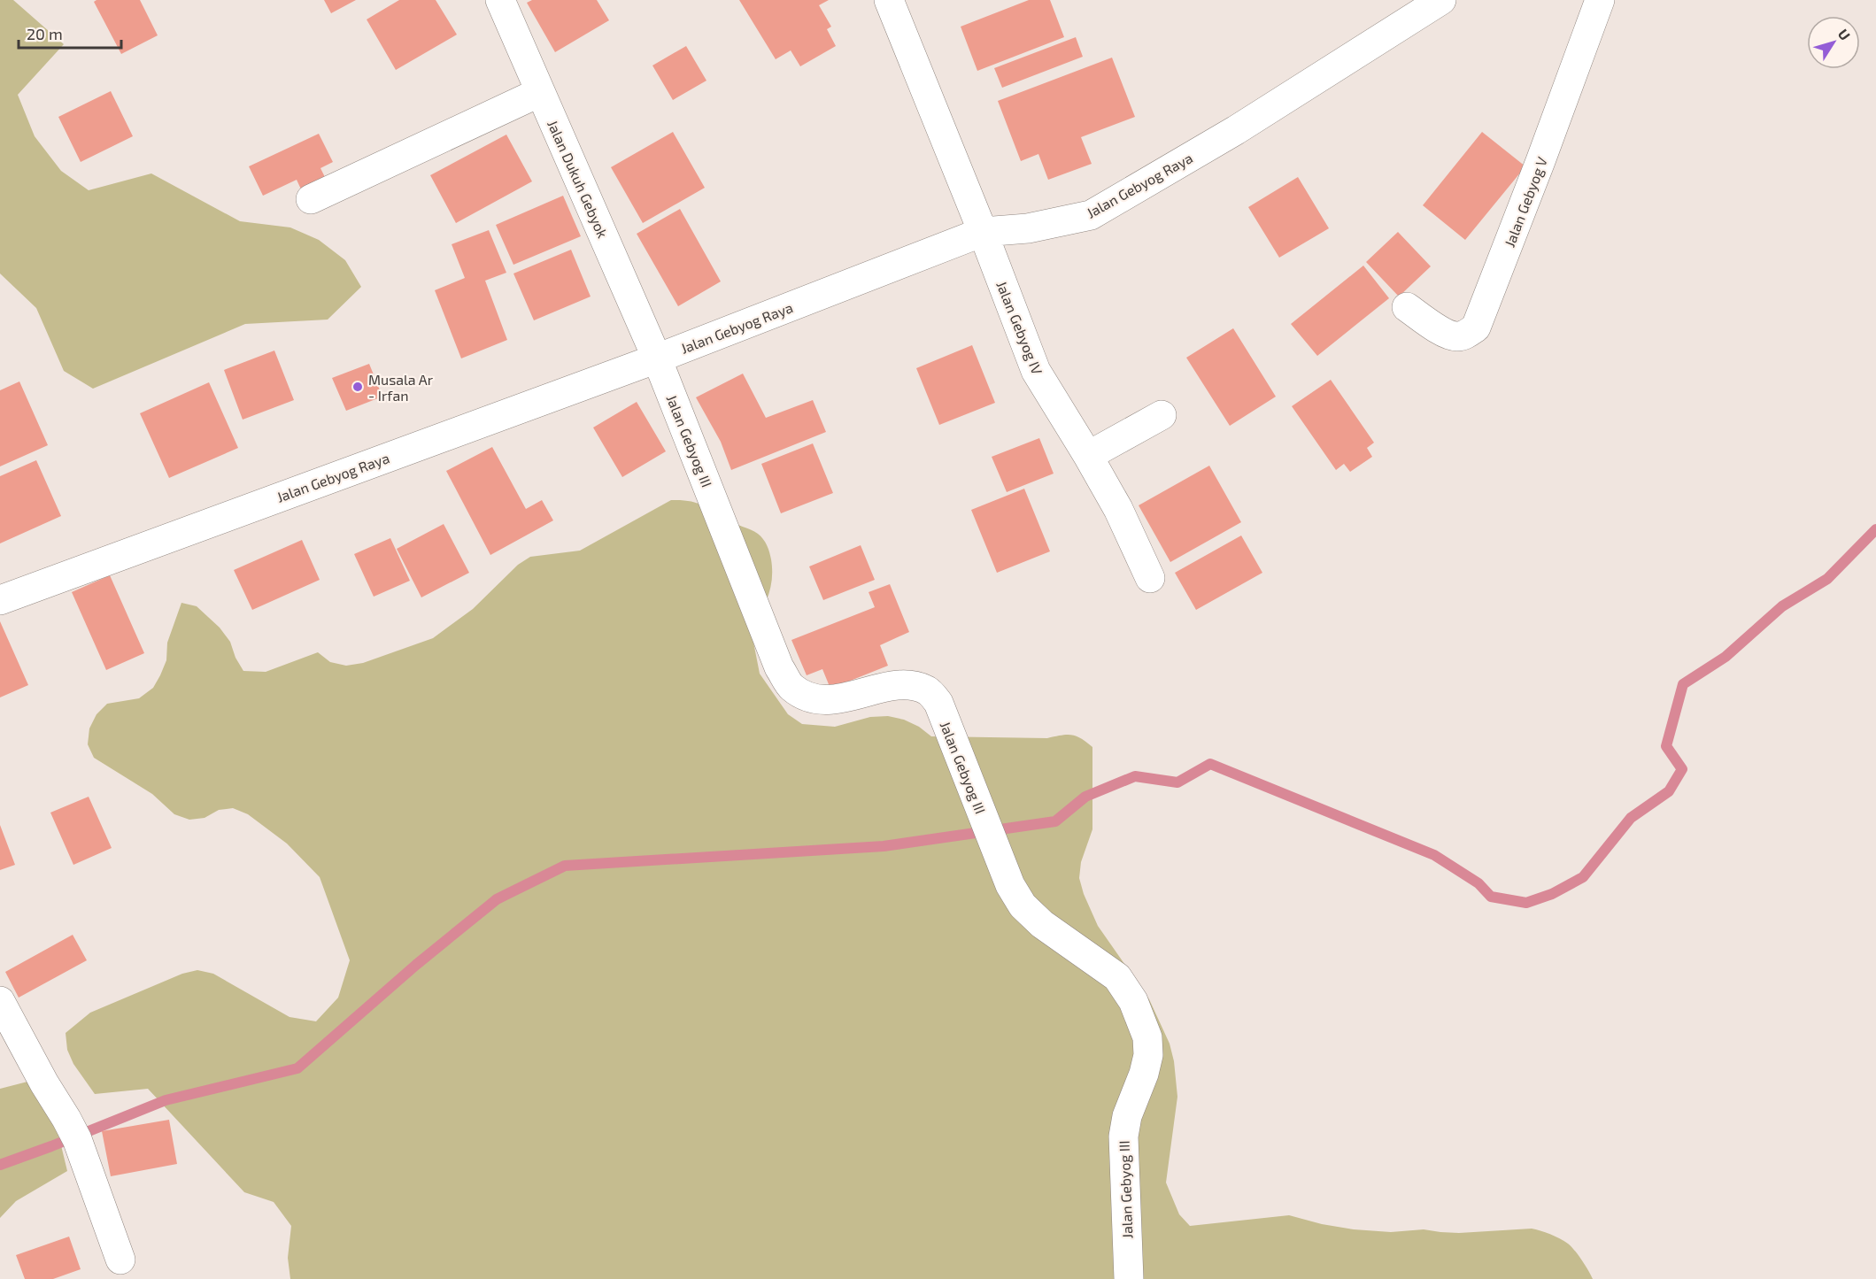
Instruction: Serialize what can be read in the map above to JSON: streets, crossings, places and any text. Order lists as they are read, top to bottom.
{
  "streets": {
    "street": [
      "Jalan Dukuh Gebyok",
      "Jalan Gebyog Raya",
      "Jalan Gebyog V",
      "Jalan Gebyog IV",
      "Jalan Gebyog III"
    ]
  },
  "crossings": [
    ["Jalan Dukuh Gebyok", "Jalan Gebyog Raya"],
    ["Jalan Dukuh Gebyok", "Jalan Gebyog III"],
    ["Jalan Gebyog Raya", "Jalan Gebyog IV"],
    ["Jalan Gebyog Raya", "Jalan Gebyog III"]
  ],
  "places": ["Musala Ar - Irfan"],
  "scale_bar": "20 m",
  "north": "top right"
}
